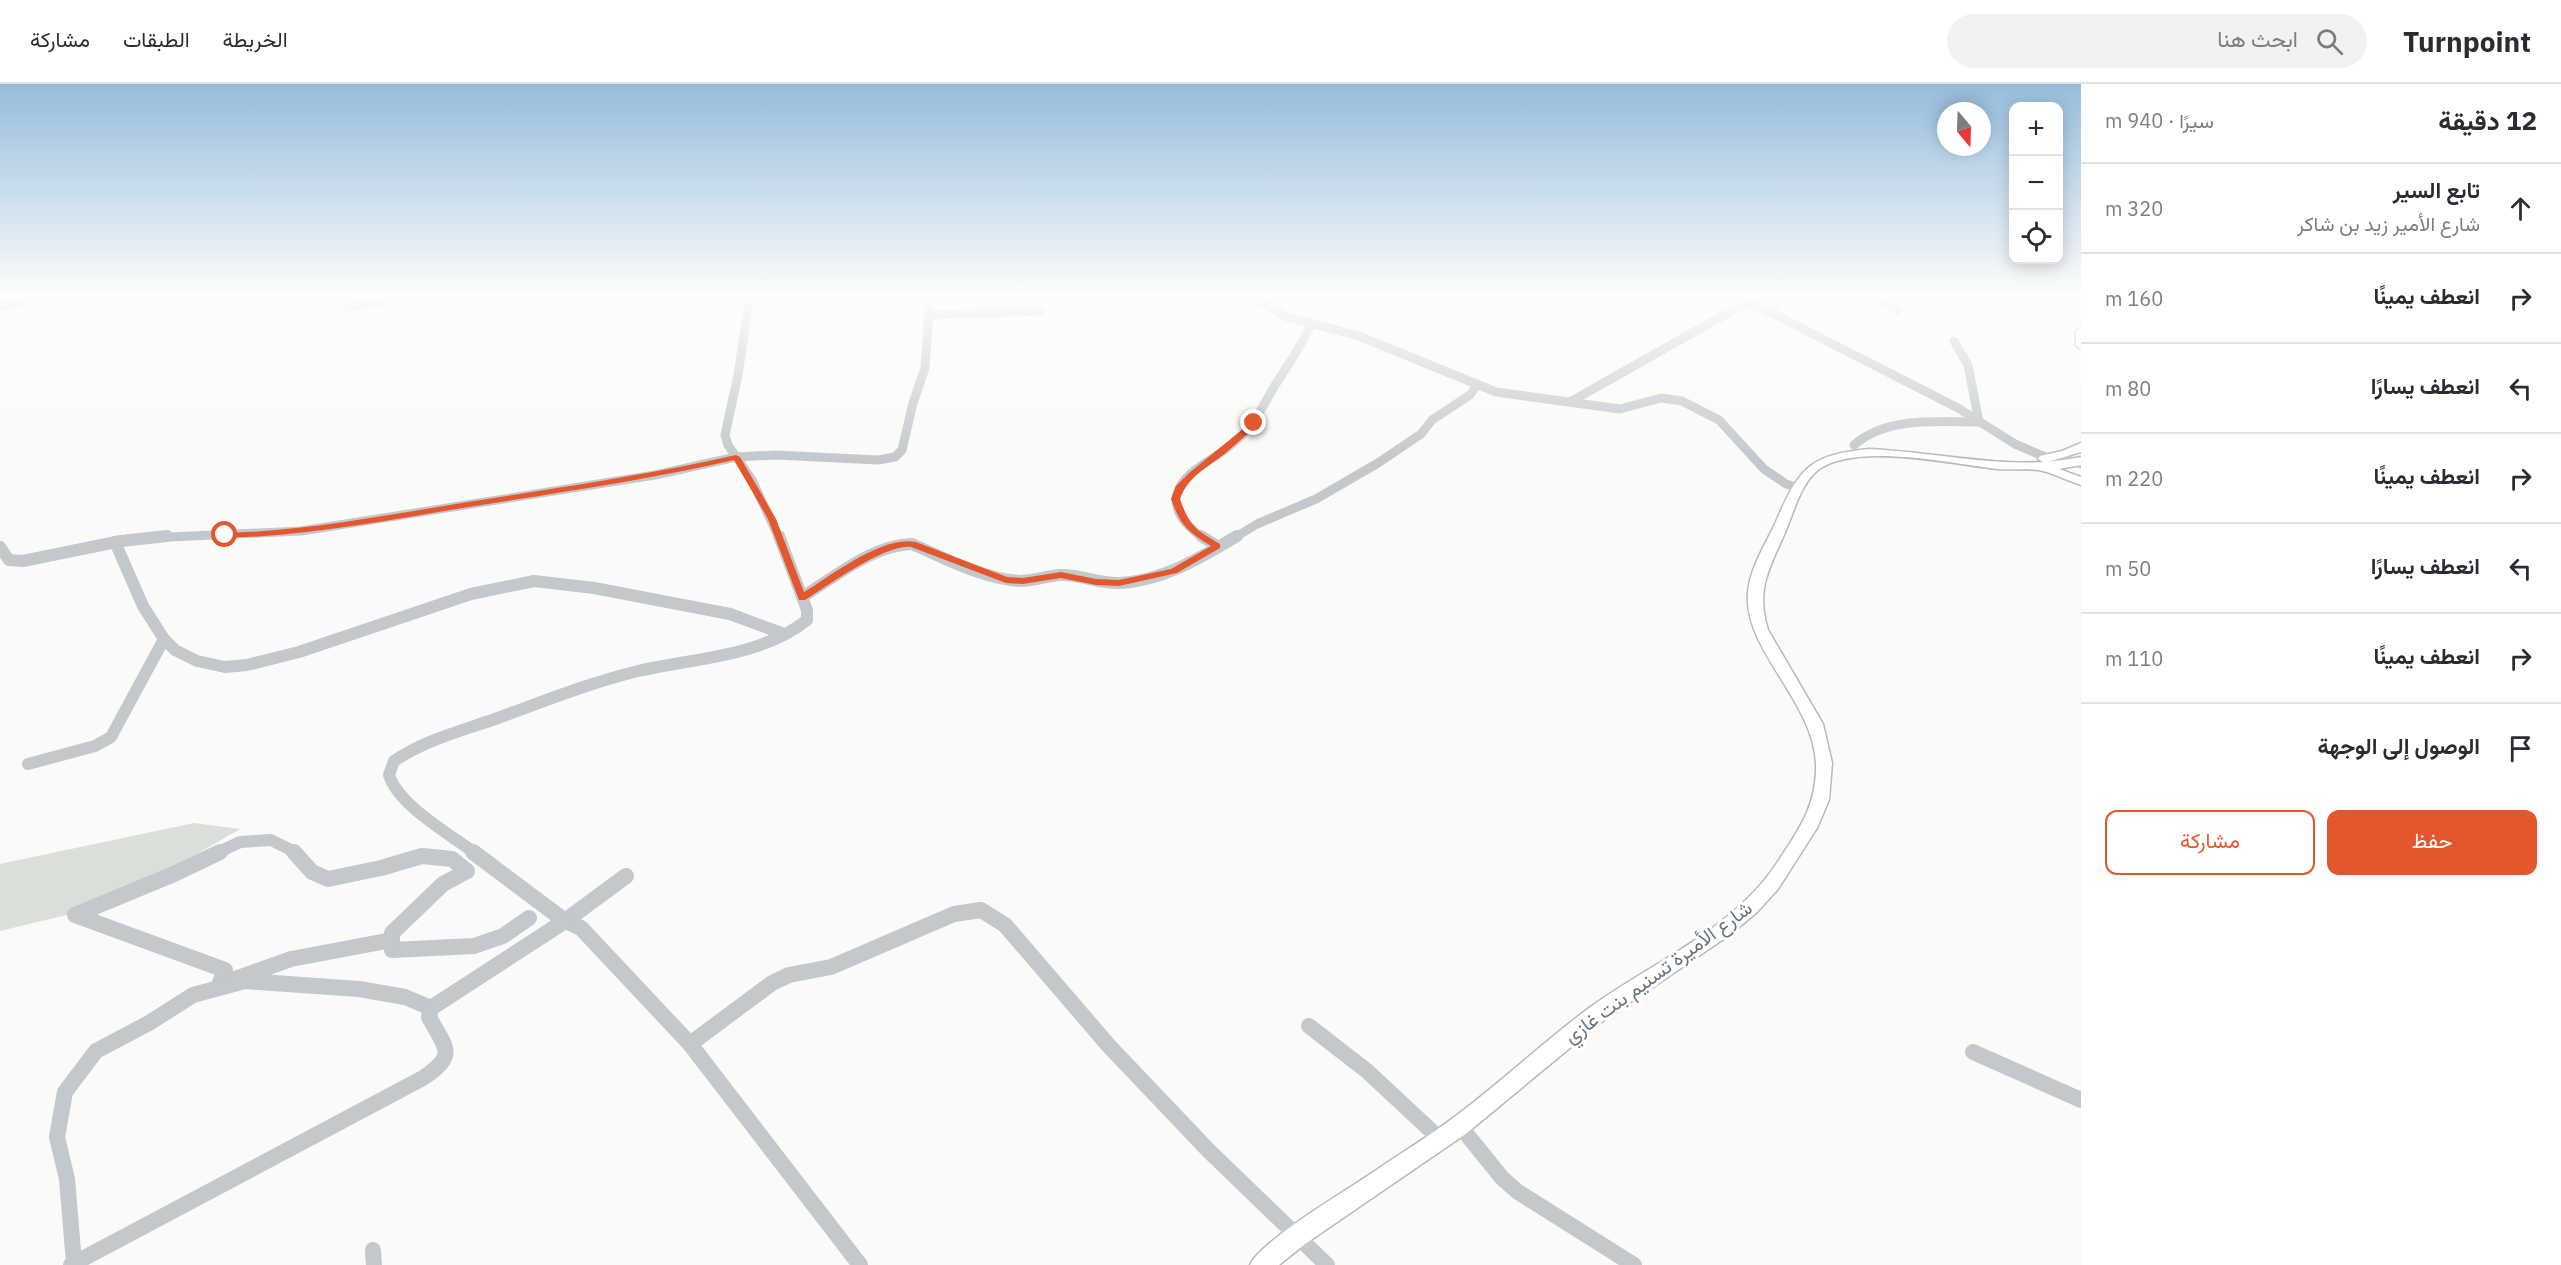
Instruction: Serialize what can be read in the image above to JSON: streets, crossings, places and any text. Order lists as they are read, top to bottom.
{
  "streets": {
    "main road": ["شارع الأميرة تسنيم بنت غازي"]
  },
  "north": "bottom",
  "page": {
    "header": "Turnpoint",
    "search": "ابحث هنا",
    "nav": ["الخريطة", "الطبقات", "مشاركة"],
    "heading": ["12 دقيقة", "سيرًا · 940 m"],
    "map_buttons": ["+", "−"],
    "list": [
      ["تابع السير", "شارع الأمير زيد بن شاكر", "320 m"],
      ["انعطف يمينًا", "160 m"],
      ["انعطف يسارًا", "80 m"],
      ["انعطف يمينًا", "220 m"],
      ["انعطف يسارًا", "50 m"],
      ["انعطف يمينًا", "110 m"],
      "الوصول إلى الوجهة"
    ],
    "buttons": ["حفظ", "مشاركة"]
  }
}
